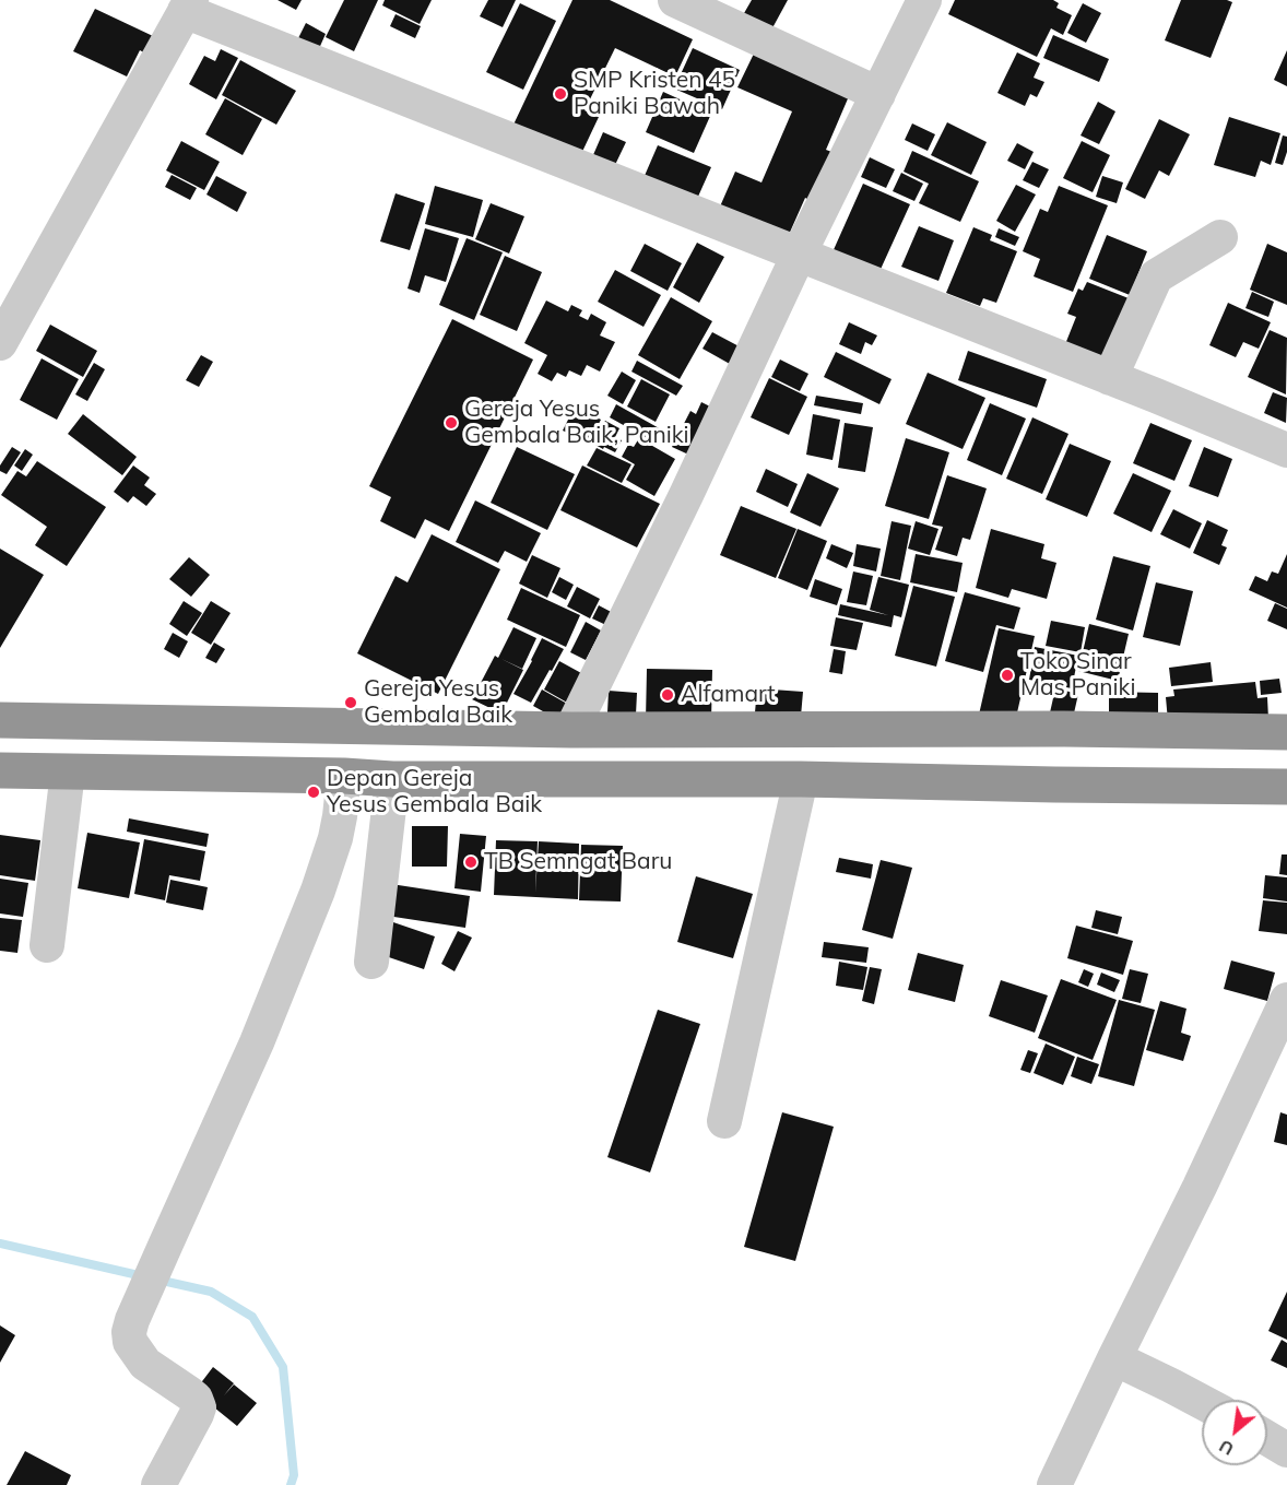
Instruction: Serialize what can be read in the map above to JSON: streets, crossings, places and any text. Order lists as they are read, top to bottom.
{
  "places": [
    "SMP Kristen 45 Paniki Bawah",
    "Gereja Yesus Gembala Baik, Paniki",
    "Toko Sinar Mas Paniki",
    "Alfamart",
    "Gereja Yesus Gembala Baik",
    "Depan Gereja Yesus Gembala Baik",
    "TB Semngat Baru"
  ],
  "north": "bottom left"
}
